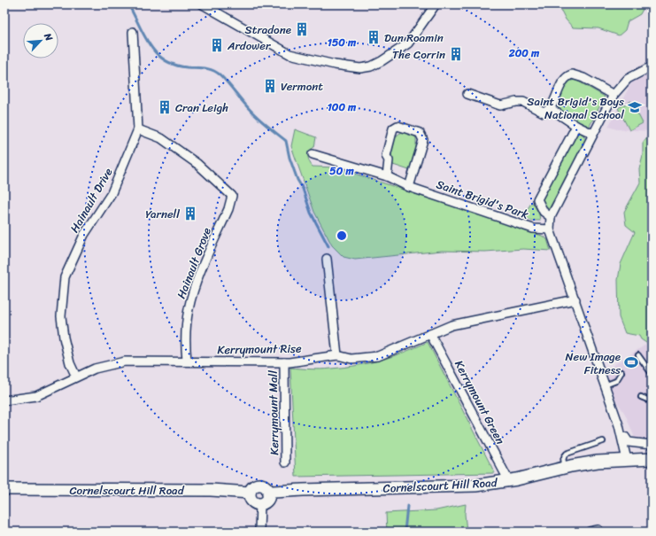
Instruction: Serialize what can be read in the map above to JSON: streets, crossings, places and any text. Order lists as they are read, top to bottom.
{
  "streets": {
    "main road": ["Cornelscourt Hill Road"],
    "street": [
      "Saint Brigid's Park",
      "Hainault Drive",
      "Hainault Grove",
      "Kerrymount Rise",
      "Kerrymount Green",
      "Kerrymount Mall"
    ]
  },
  "crossings": [
    ["Hainault Drive", "Hainault Grove"],
    ["Hainault Drive", "Kerrymount Rise"],
    ["Hainault Grove", "Kerrymount Rise"],
    ["Kerrymount Rise", "Kerrymount Green"],
    ["Kerrymount Rise", "Kerrymount Mall"],
    ["Kerrymount Green", "Cornelscourt Hill Road"]
  ],
  "places": {
    "building": [
      "Stradone",
      "Dun Roamin",
      "Ardower",
      "The Corrin",
      "Vermont",
      "Cran Leigh",
      "Yarnell"
    ],
    "school or university": ["Saint Brigid's Boys National School"],
    "sports": ["New Image Fitness"]
  },
  "north": "top right",
  "rings": [
    "150 m",
    "200 m",
    "100 m",
    "50 m"
  ]
}
